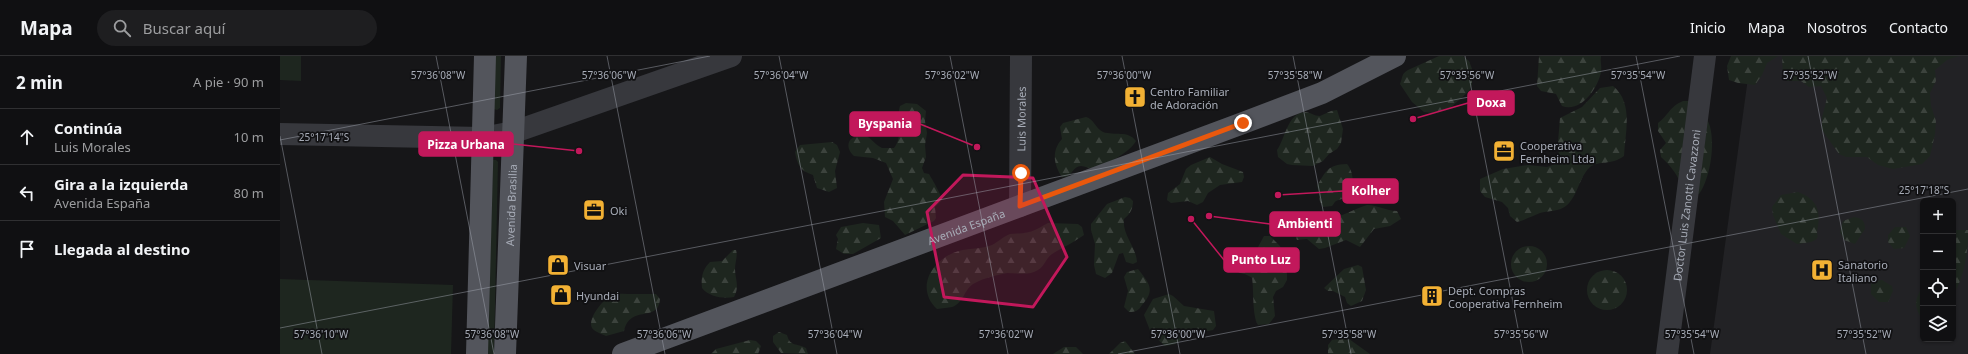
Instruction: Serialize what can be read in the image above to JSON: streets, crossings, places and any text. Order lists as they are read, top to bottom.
{
  "streets": {
    "main road": ["Avenida Brasilia", "Avenida España"],
    "street": ["Luis Morales", "Doctor Luis Zanotti Cavazzoni"]
  },
  "crossings": [
    ["Luis Morales", "Avenida España"]
  ],
  "places": {
    "church": ["Centro Familiar de Adoración"],
    "other": [
      "Doxa",
      "Byspania",
      "Pizza Urbana",
      "Kolher",
      "Ambienti",
      "Punto Luz"
    ],
    "office": ["Cooperativa Fernheim Ltda", "Oki"],
    "shop": ["Visuar", "Hyundai"],
    "hospital": ["Sanatorio Italiano"],
    "building": ["Dept. Compras Cooperativa Fernheim"]
  },
  "page": {
    "header": "Mapa",
    "search": "Buscar aquí",
    "nav": [
      "Inicio",
      "Mapa",
      "Nosotros",
      "Contacto"
    ],
    "heading": ["2 min", "A pie · 90 m"],
    "list": [
      ["Continúa", "Luis Morales", "10 m"],
      ["Gira a la izquierda", "Avenida España", "80 m"],
      "Llegada al destino"
    ],
    "map_buttons": ["+", "−"]
  },
  "coordinates": [
    "57°36'08\"W",
    "57°36'06\"W",
    "57°36'04\"W",
    "57°36'02\"W",
    "57°36'00\"W",
    "57°35'58\"W",
    "57°35'56\"W",
    "57°35'54\"W",
    "57°35'52\"W",
    "25°17'14\"S",
    "25°17'18\"S",
    "57°36'10\"W"
  ]
}
